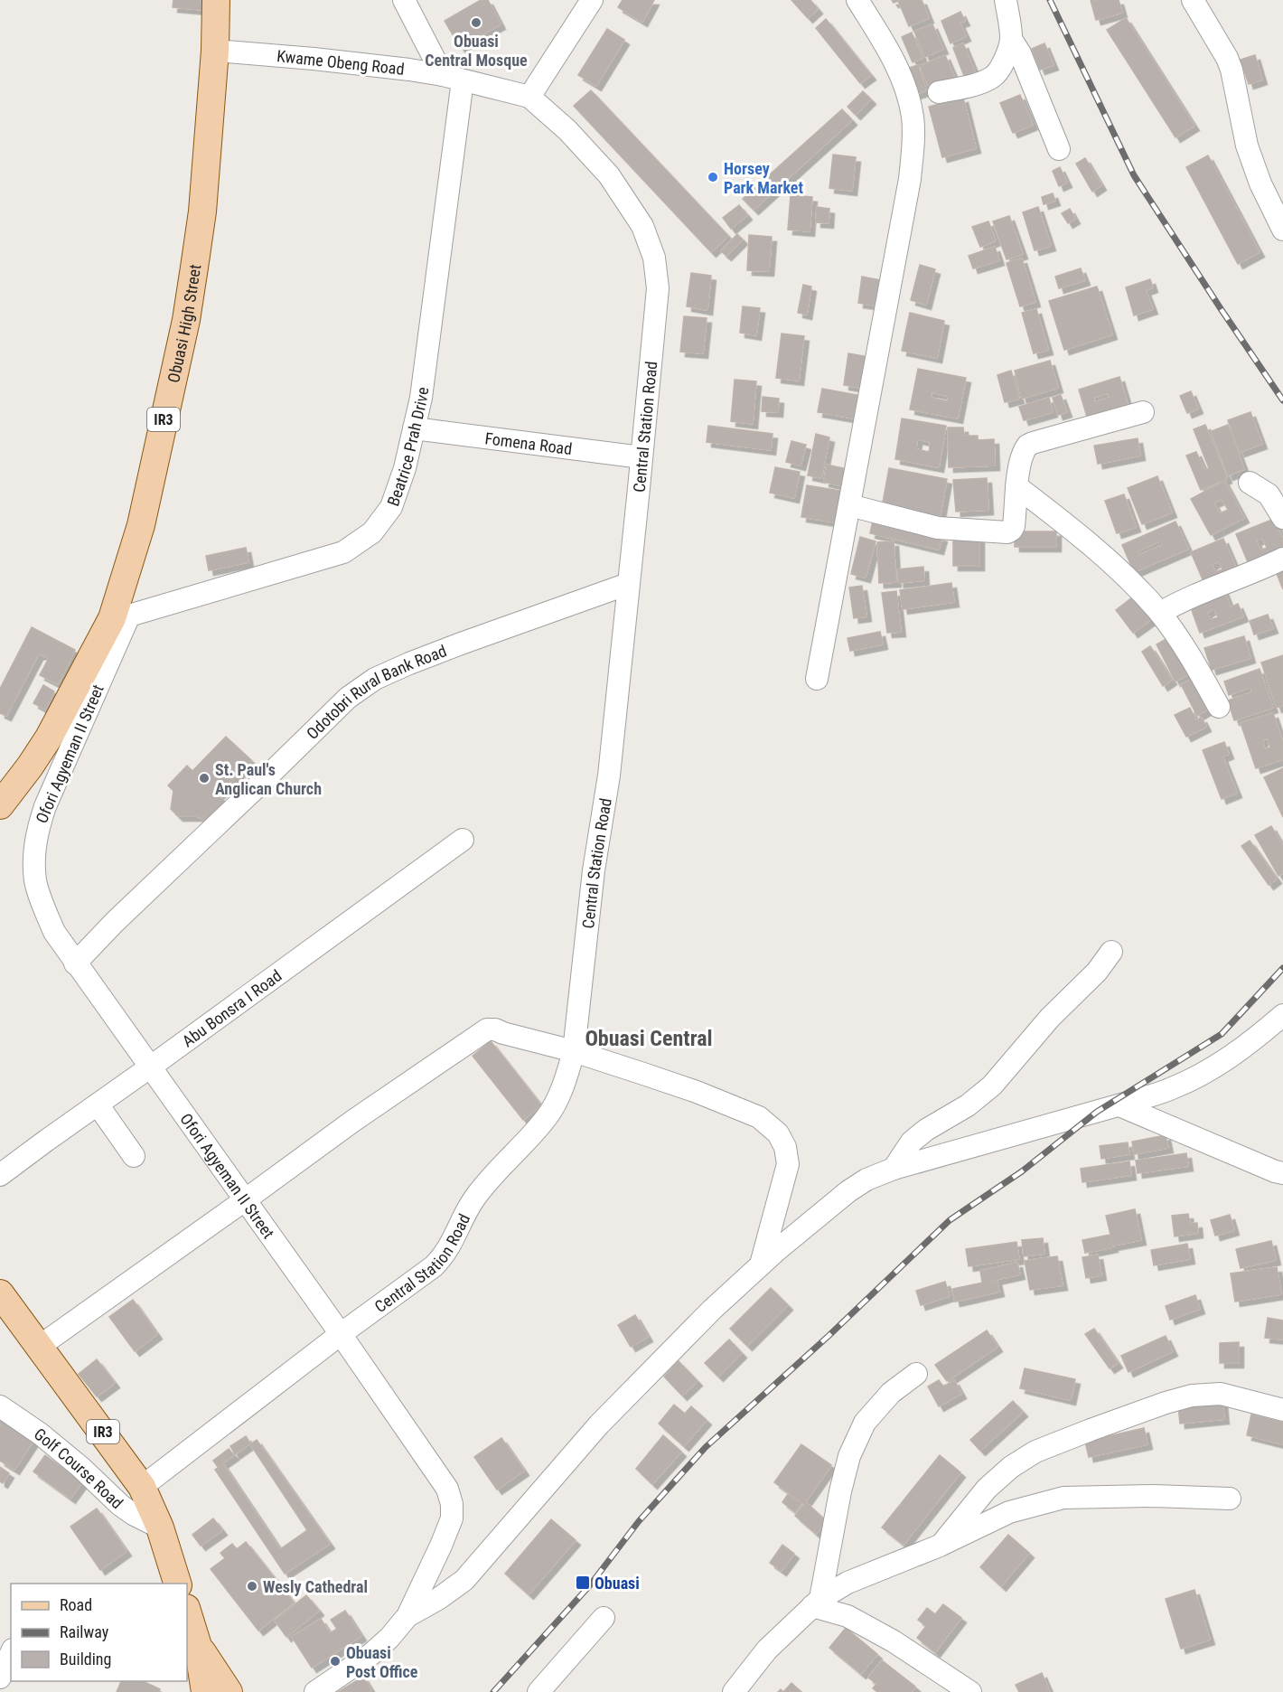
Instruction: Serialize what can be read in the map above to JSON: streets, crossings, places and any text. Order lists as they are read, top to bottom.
{
  "streets": {
    "main road": ["Obuasi High Street", "IR3"],
    "street": [
      "Kwame Obeng Road",
      "Central Station Road",
      "Fomena Road",
      "Beatrice Prah Drive",
      "Odotobri Rural Bank Road",
      "Ofori Agyeman II Street",
      "Abu Bonsra I Road",
      "Golf Course Road"
    ]
  },
  "crossings": [
    ["Kwame Obeng Road", "Obuasi High Street"],
    ["Kwame Obeng Road", "Central Station Road"],
    ["Kwame Obeng Road", "Beatrice Prah Drive"],
    ["Obuasi High Street", "Beatrice Prah Drive"],
    ["Obuasi High Street", "Ofori Agyeman II Street"],
    ["IR3", "Central Station Road"],
    ["IR3", "Golf Course Road"],
    ["Central Station Road", "Fomena Road"],
    ["Central Station Road", "Odotobri Rural Bank Road"],
    ["Central Station Road", "Ofori Agyeman II Street"],
    ["Fomena Road", "Beatrice Prah Drive"],
    ["Beatrice Prah Drive", "Ofori Agyeman II Street"],
    ["Odotobri Rural Bank Road", "Ofori Agyeman II Street"],
    ["Ofori Agyeman II Street", "Abu Bonsra I Road"]
  ],
  "districts": ["Obuasi Central"],
  "places": {
    "other": [
      "Obuasi Central Mosque",
      "Horsey Park Market",
      "St. Paul's Anglican Church",
      "Wesly Cathedral",
      "Obuasi Post Office"
    ],
    "transit": ["Obuasi"]
  },
  "legend": ["Road", "Railway", "Building"]
}
